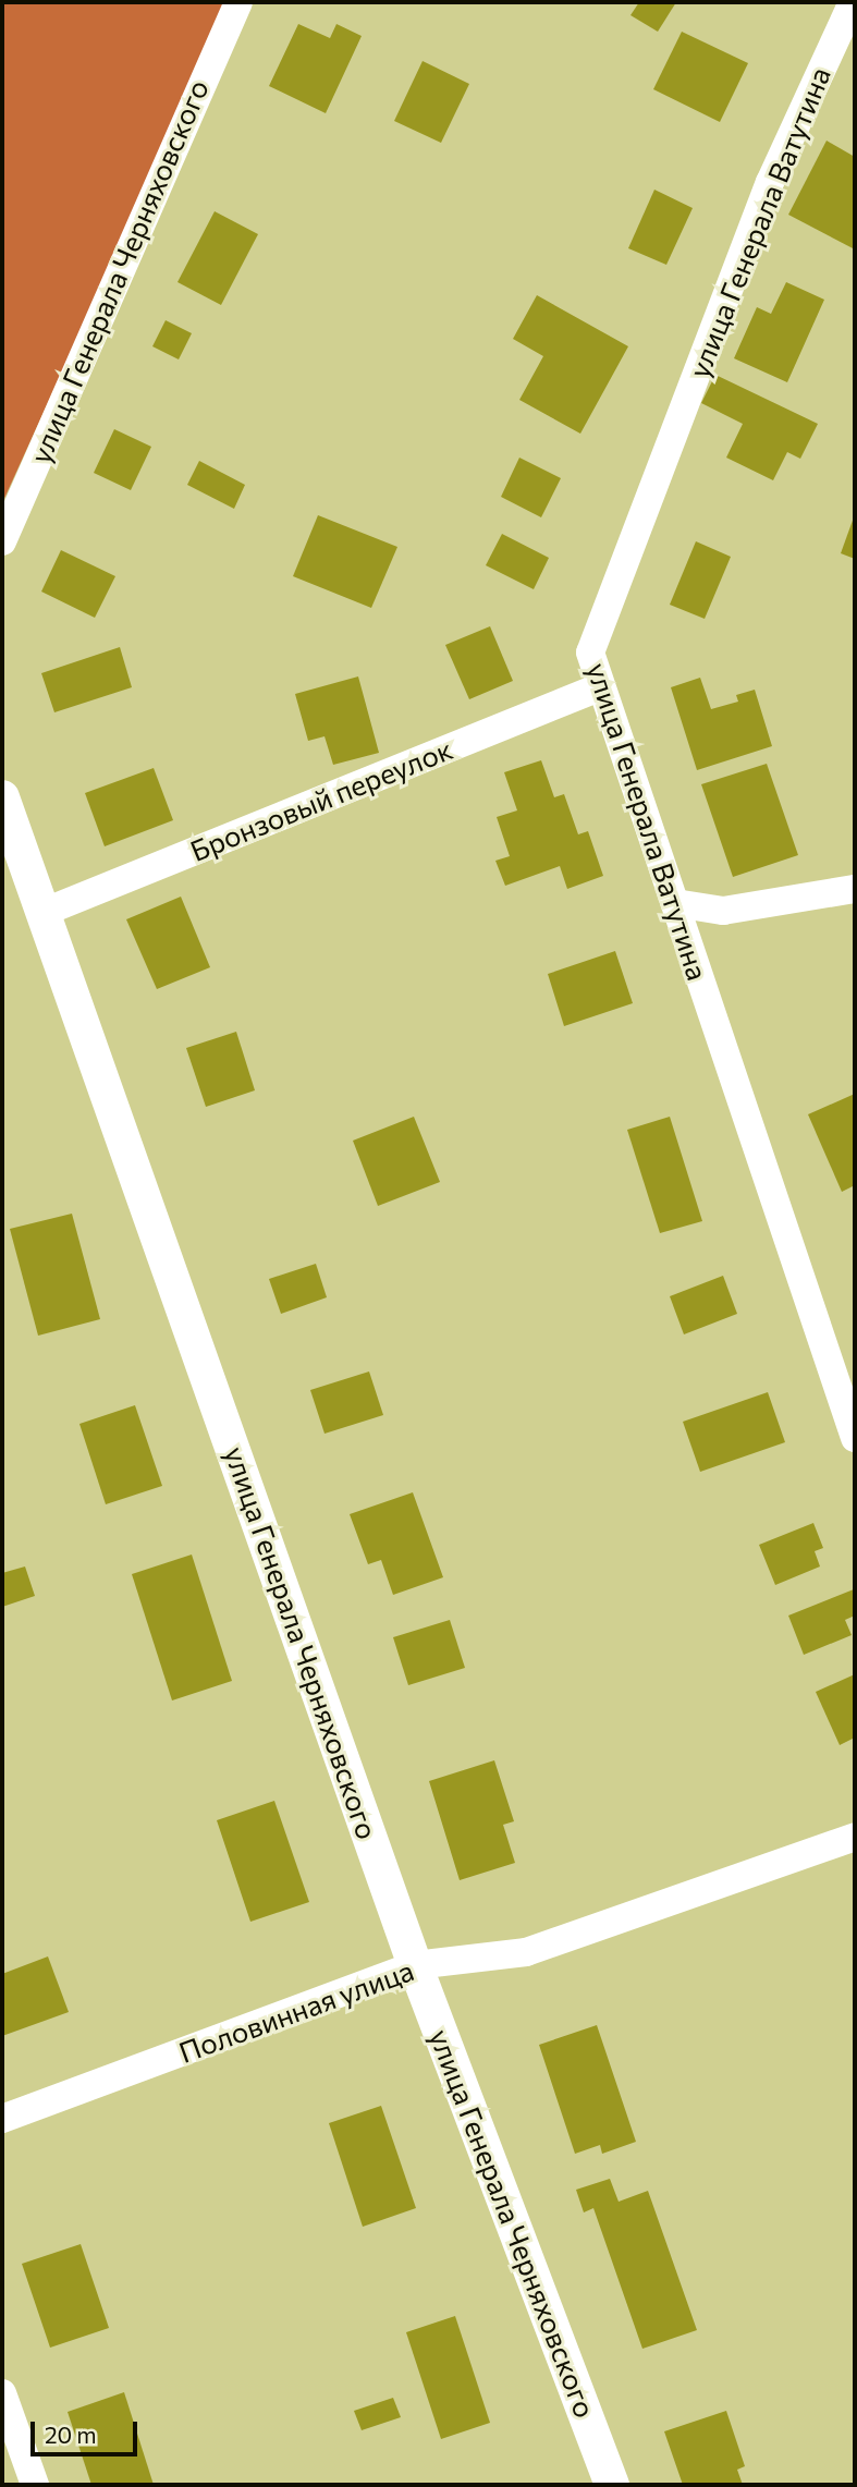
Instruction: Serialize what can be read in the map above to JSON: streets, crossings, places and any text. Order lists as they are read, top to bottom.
{
  "streets": {
    "street": [
      "улица Генерала Ватутина",
      "улица Генерала Черняховского",
      "Бронзовый переулок",
      "Половинная улица"
    ]
  },
  "crossings": [
    ["улица Генерала Ватутина", "Бронзовый переулок"],
    ["улица Генерала Черняховского", "Бронзовый переулок"],
    ["улица Генерала Черняховского", "Половинная улица"]
  ],
  "scale_bar": "20 m"
}
